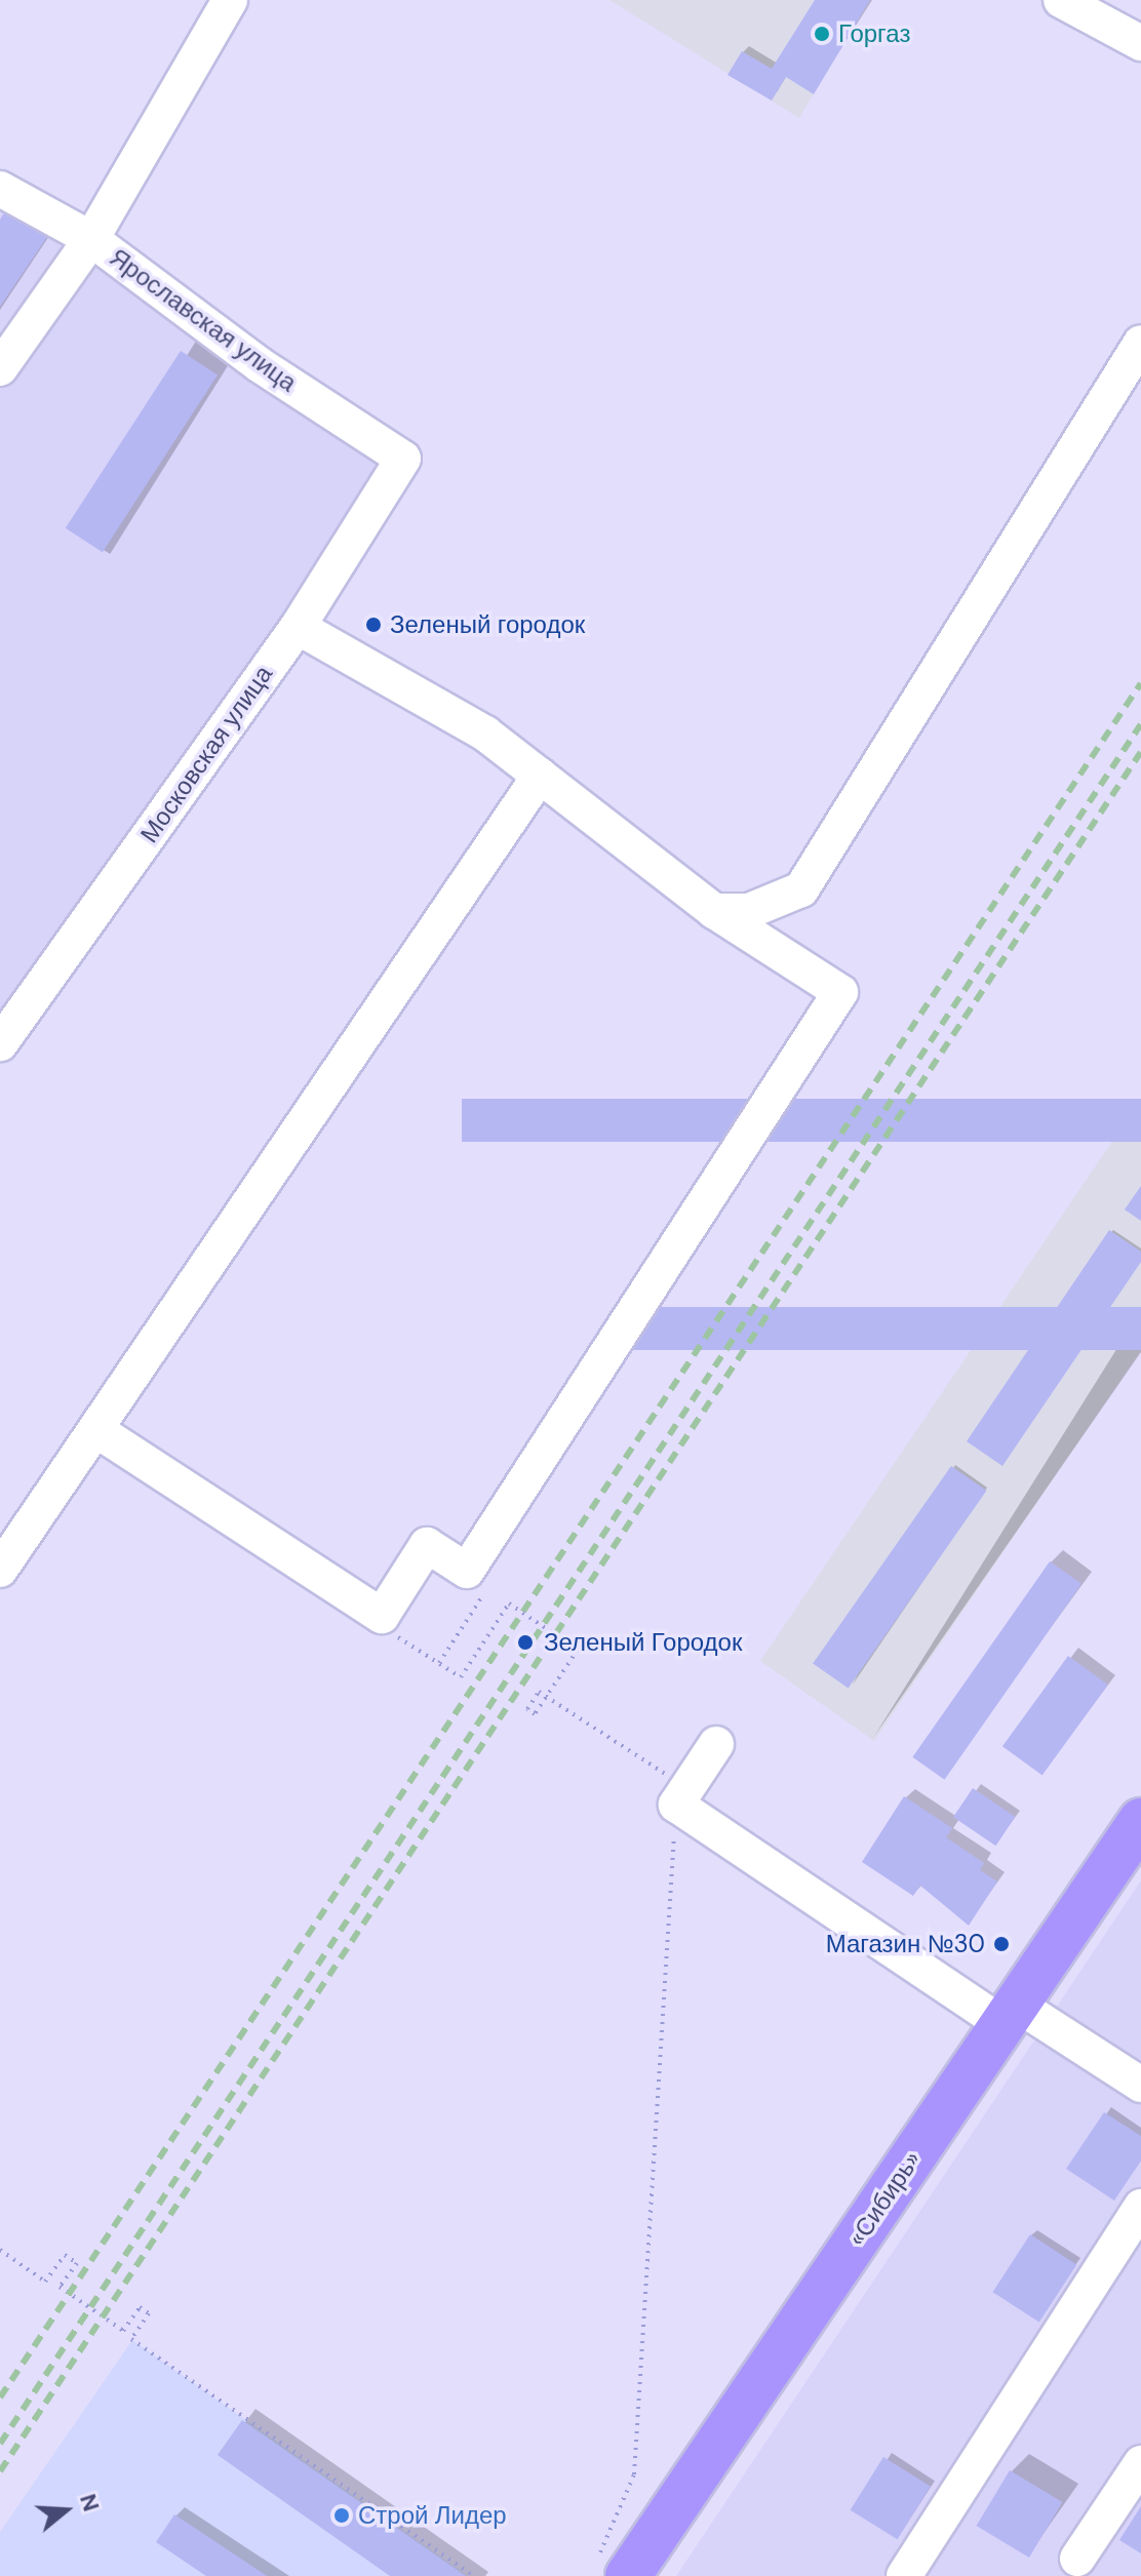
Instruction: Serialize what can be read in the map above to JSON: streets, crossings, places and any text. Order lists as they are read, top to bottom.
{
  "streets": {
    "main road": ["«Сибирь»"],
    "street": ["Ярославская улица", "Московская улица"]
  },
  "crossings": [
    ["Ярославская улица", "Московская улица"]
  ],
  "places": [
    "Горгаз",
    "Зеленый городок",
    "Зеленый Городок",
    "Магазин №30",
    "Строй Лидер"
  ],
  "north": "right"
}
